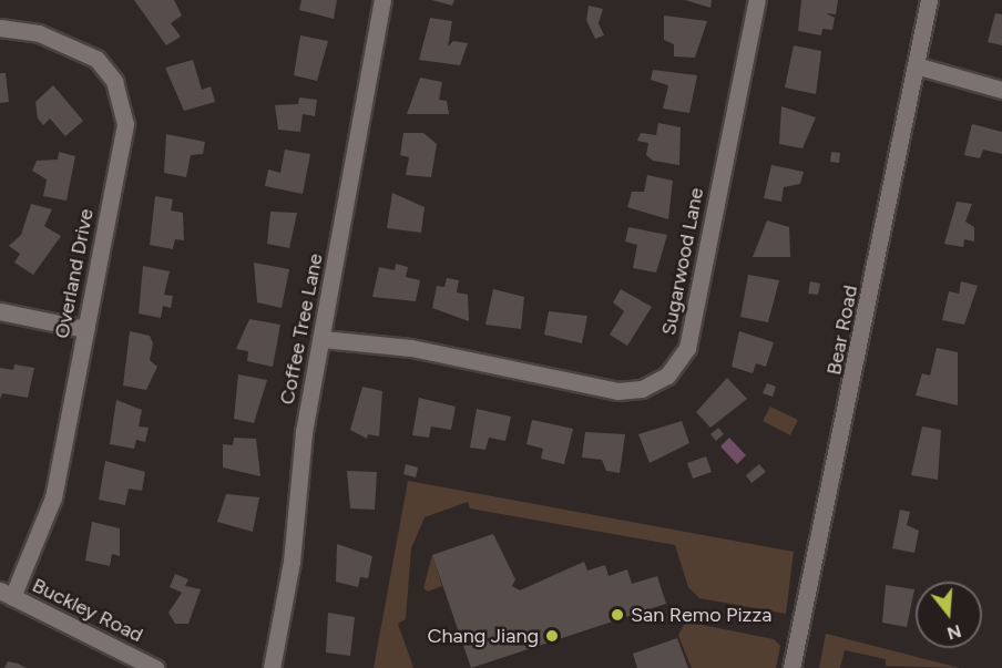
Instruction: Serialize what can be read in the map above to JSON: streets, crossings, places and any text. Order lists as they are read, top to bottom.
{
  "streets": {
    "street": [
      "Sugarwood Lane",
      "Overland Drive",
      "Coffee Tree Lane",
      "Bear Road",
      "Buckley Road"
    ]
  },
  "crossings": [
    ["Sugarwood Lane", "Coffee Tree Lane"],
    ["Overland Drive", "Buckley Road"]
  ],
  "places": ["San Remo Pizza", "Chang Jiang"],
  "north": "bottom"
}
